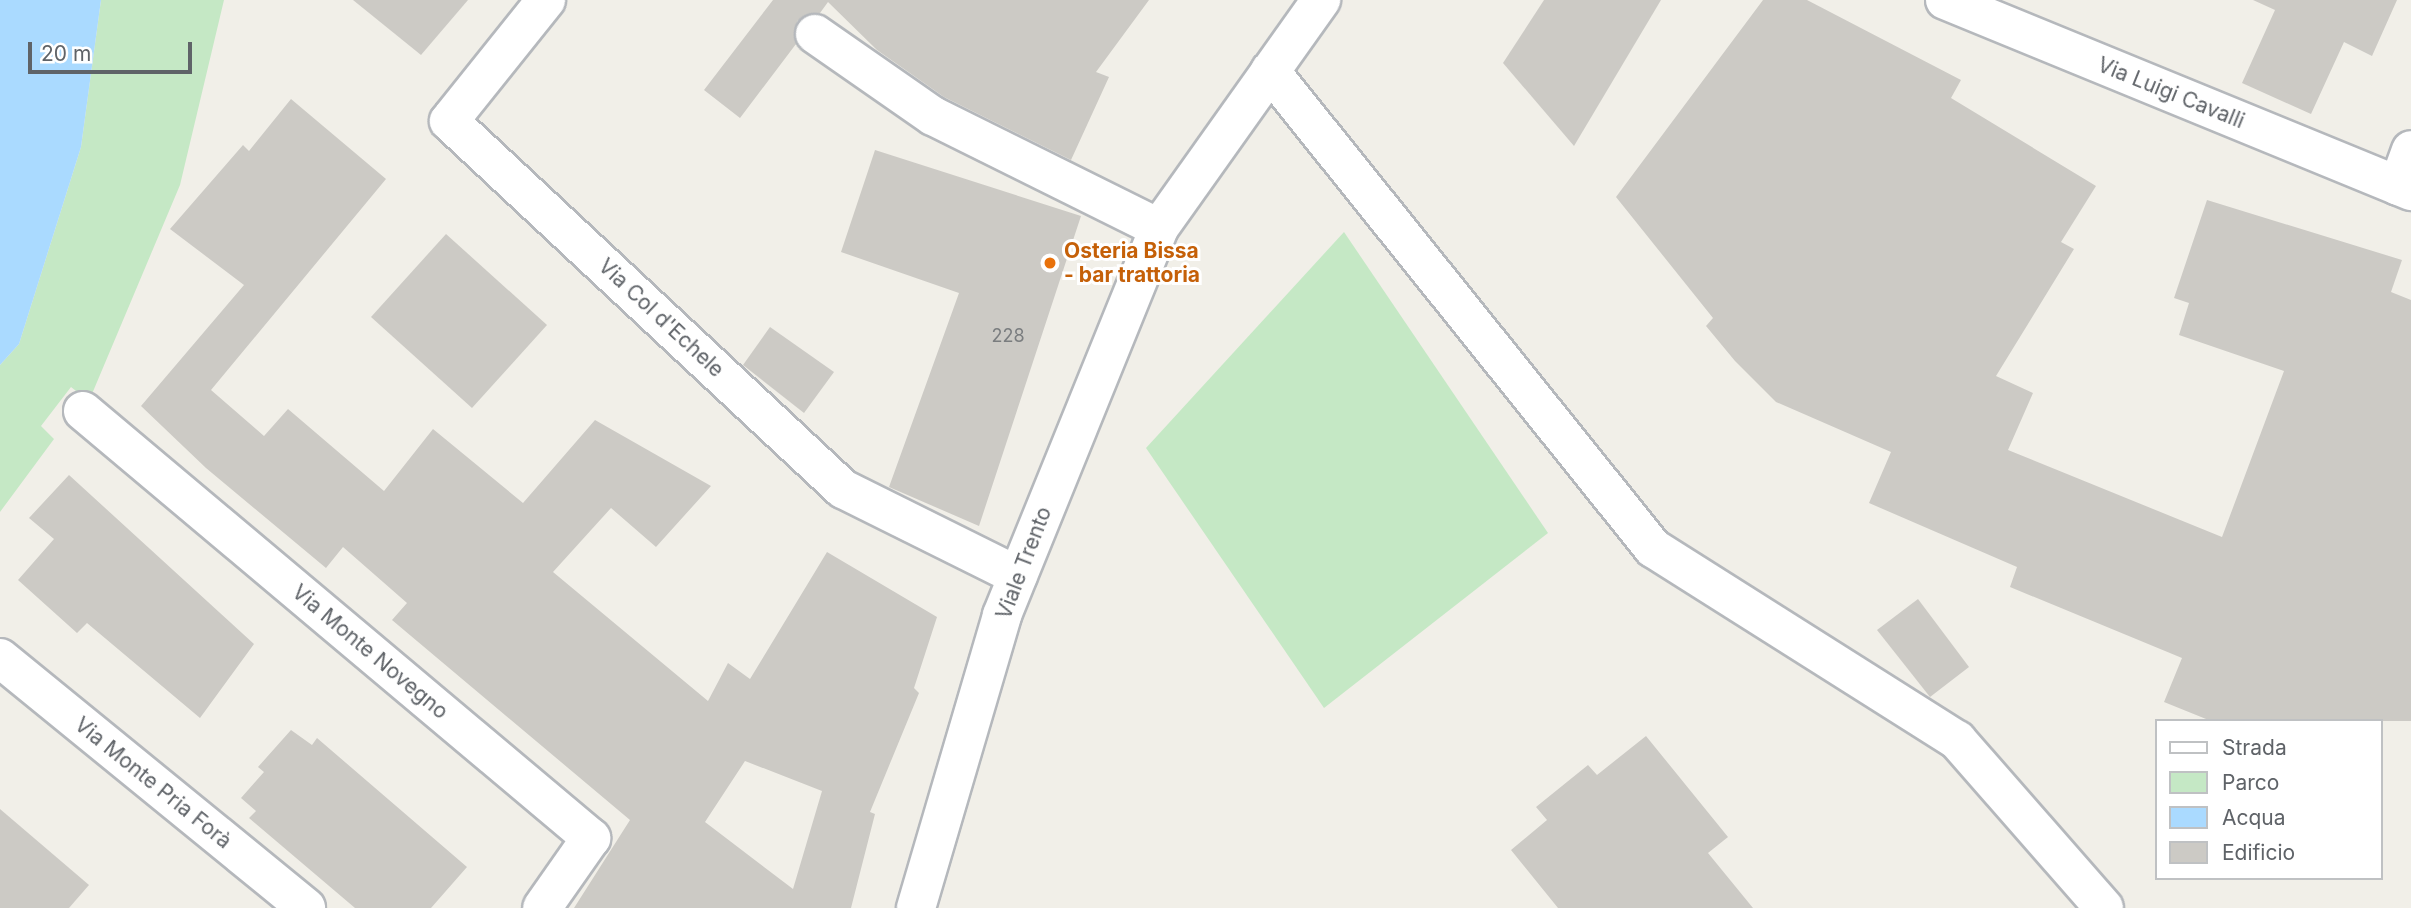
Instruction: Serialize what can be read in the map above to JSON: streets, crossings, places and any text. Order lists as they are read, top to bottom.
{
  "streets": {
    "street": [
      "Via Luigi Cavalli",
      "Via Col d'Echele",
      "Viale Trento",
      "Via Monte Novegno",
      "Via Monte Pria Forà"
    ]
  },
  "crossings": [
    ["Via Col d'Echele", "Viale Trento"]
  ],
  "places": ["Osteria Bissa - bar trattoria"],
  "house_numbers": ["228"],
  "legend": [
    "Strada",
    "Parco",
    "Acqua",
    "Edificio"
  ],
  "scale_bar": "20 m"
}
